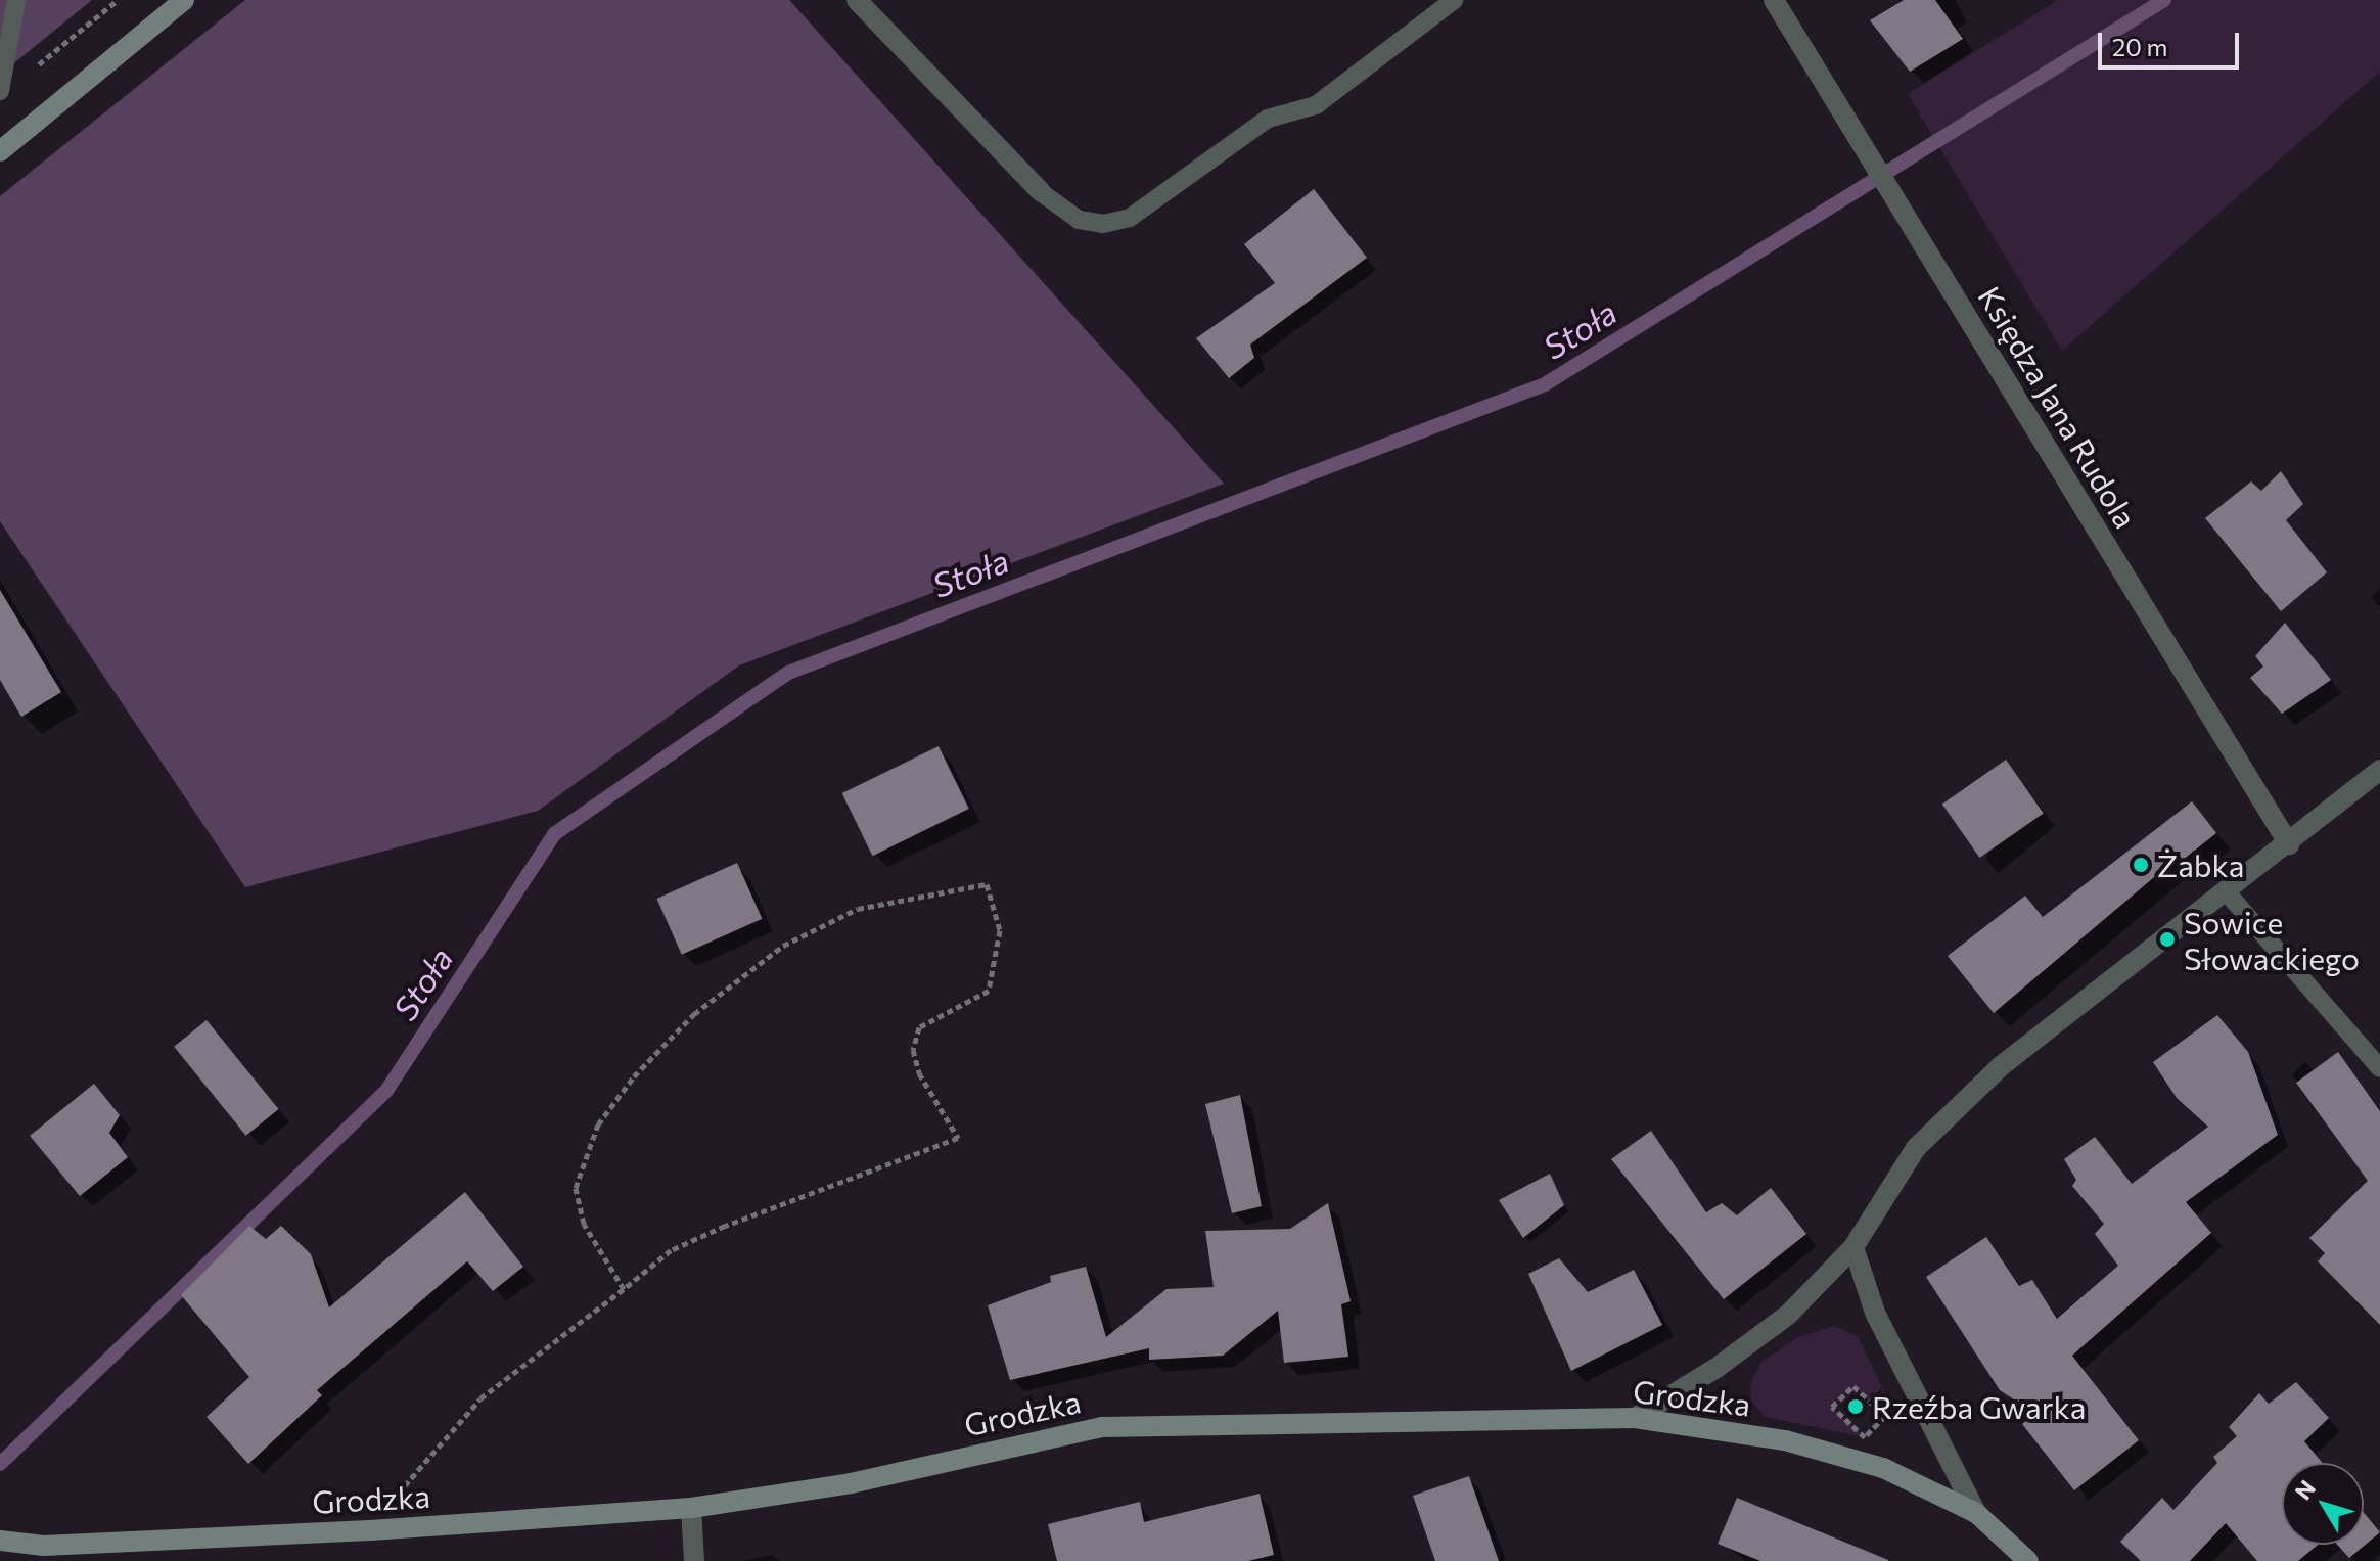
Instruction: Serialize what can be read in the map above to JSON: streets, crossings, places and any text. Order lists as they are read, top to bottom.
{
  "streets": {
    "street": ["Księdza Jana Rudola", "Grodzka"]
  },
  "water": ["Stoła"],
  "places": ["Żabka", "Sowice Słowackiego", "Rzeźba Gwarka"],
  "scale_bar": "20 m",
  "north": "top left"
}
